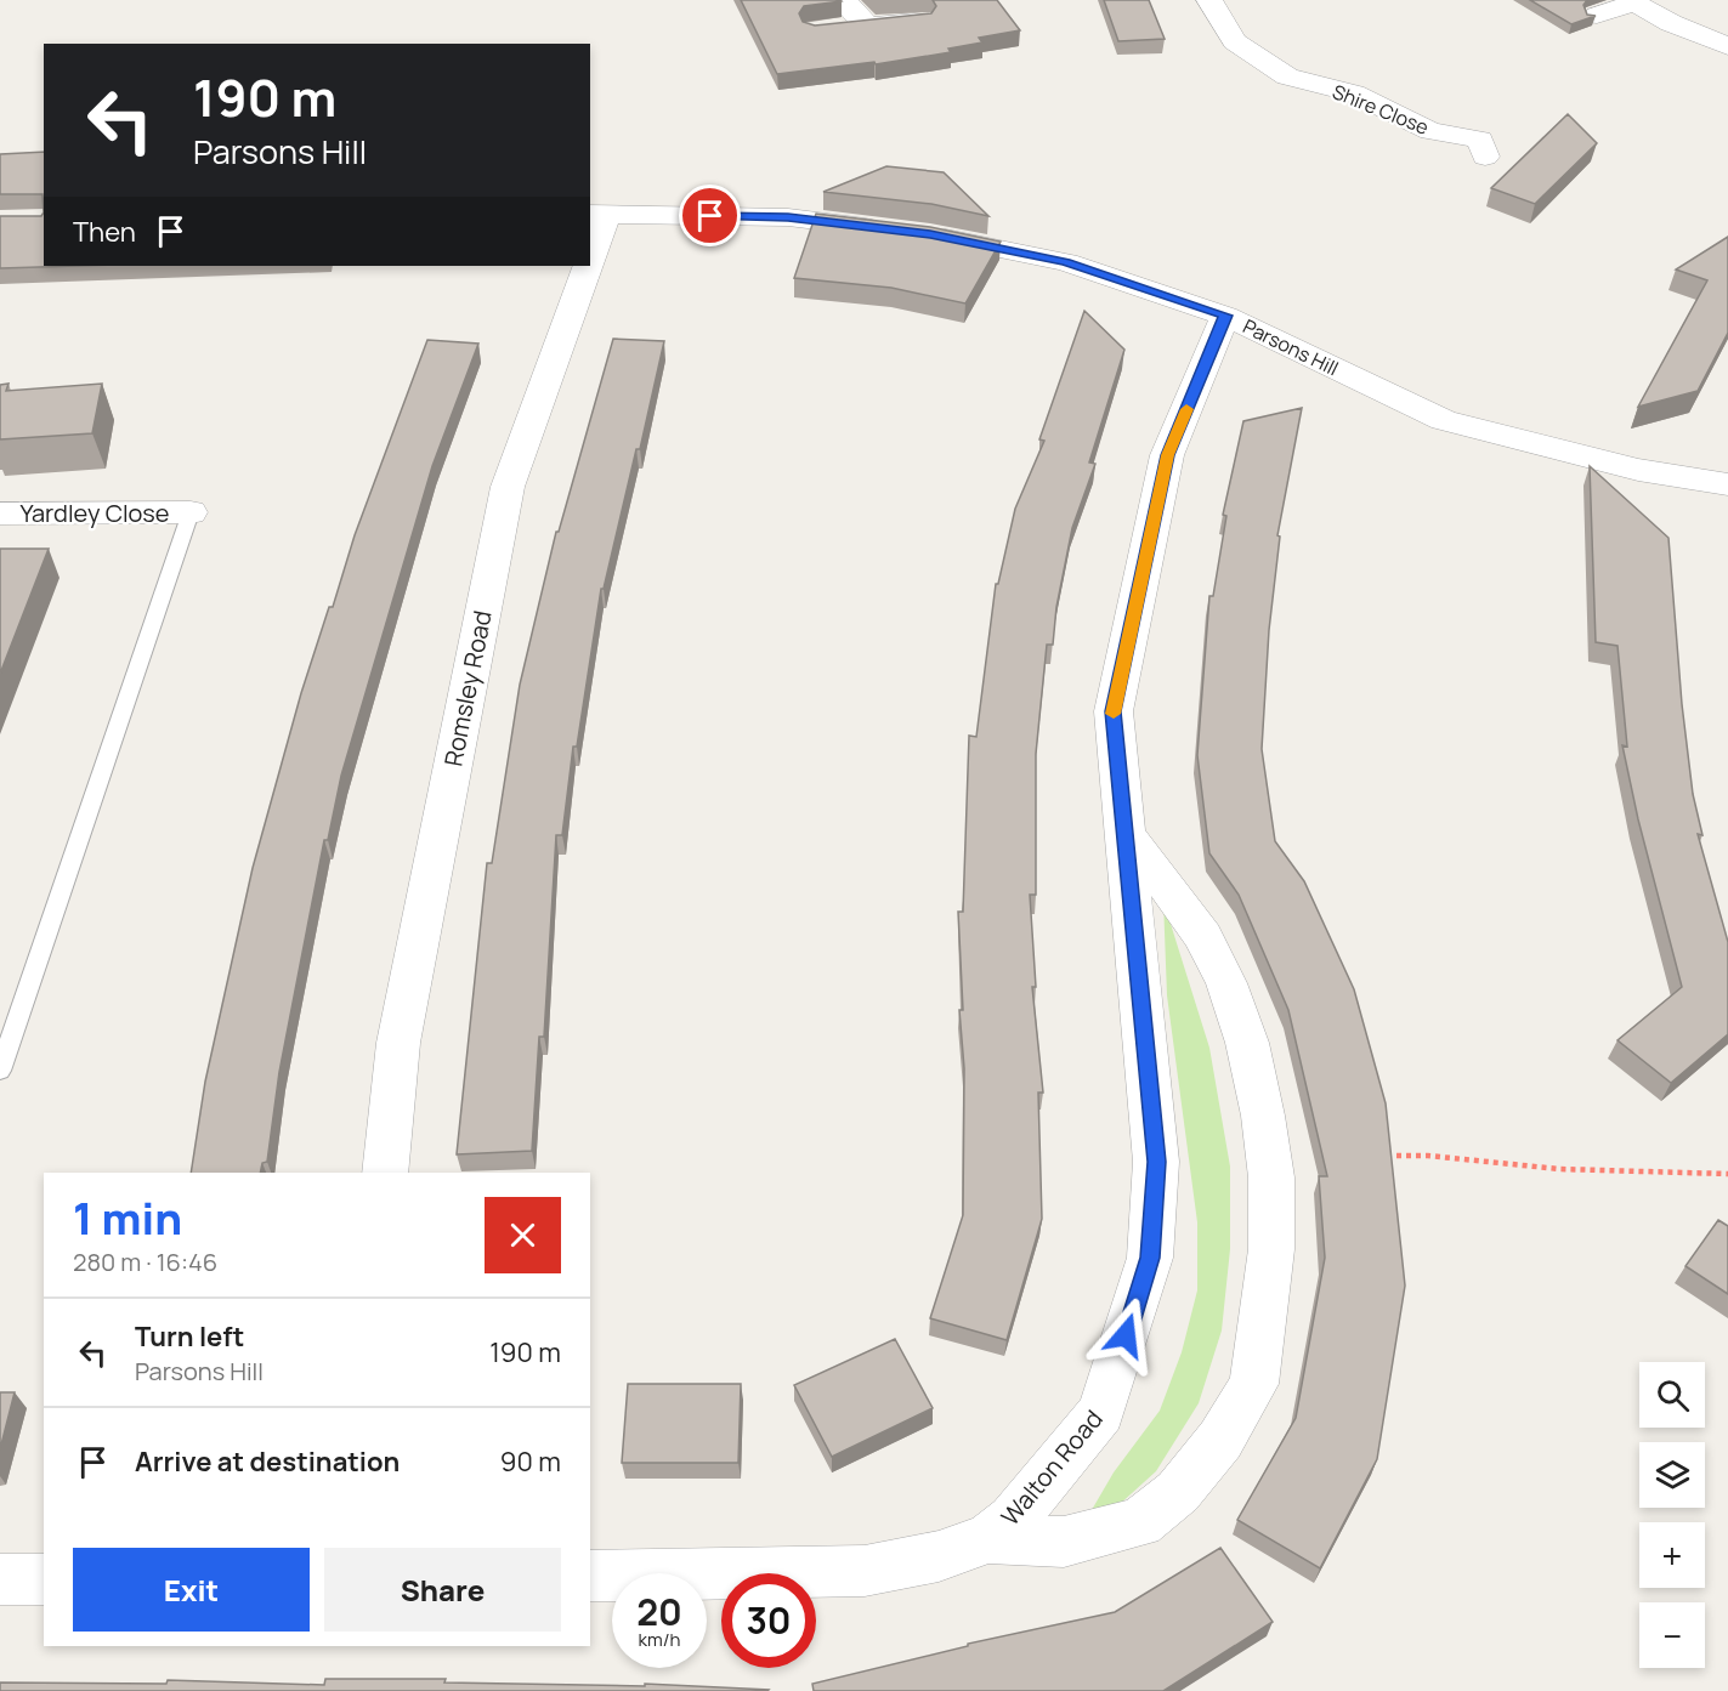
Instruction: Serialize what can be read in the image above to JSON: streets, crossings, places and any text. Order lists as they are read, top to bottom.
{
  "streets": {
    "street": [
      "Shire Close",
      "Parsons Hill",
      "Yardley Close",
      "Romsley Road",
      "Walton Road"
    ]
  },
  "crossings": [
    ["Parsons Hill", "Romsley Road"],
    ["Parsons Hill", "Walton Road"]
  ],
  "page": {
    "turn": ["190 m", "Parsons Hill"],
    "then": "Then",
    "heading": ["1 min", "280 m · 16:46"],
    "list": [
      {
        "name": "Turn left",
        "note": "Parsons Hill",
        "value": "190 m"
      },
      {
        "name": "Arrive at destination",
        "value": "90 m"
      }
    ],
    "map_buttons": ["+", "−"],
    "buttons": ["Exit", "Share"],
    "speed": "20 km/h",
    "limit": "30"
  }
}
